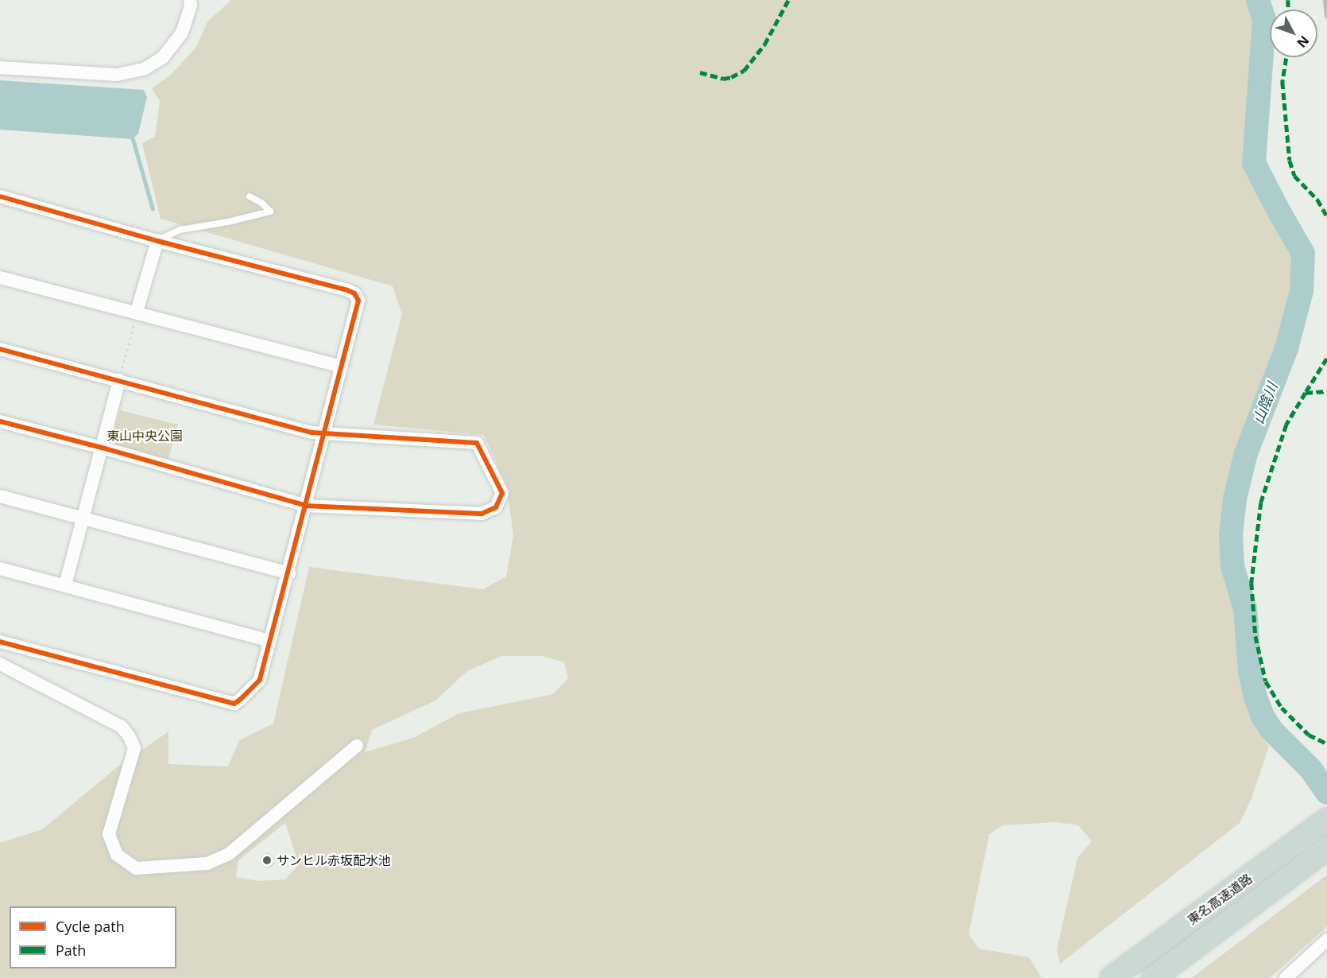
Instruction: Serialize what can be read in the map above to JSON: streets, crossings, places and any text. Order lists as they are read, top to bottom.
{
  "streets": {
    "highway": ["東名高速道路"]
  },
  "water": ["山陰川"],
  "parks": ["東山中央公園"],
  "places": ["サンヒル赤坂配水池"],
  "legend": ["Cycle path", "Path"],
  "north": "bottom right"
}
